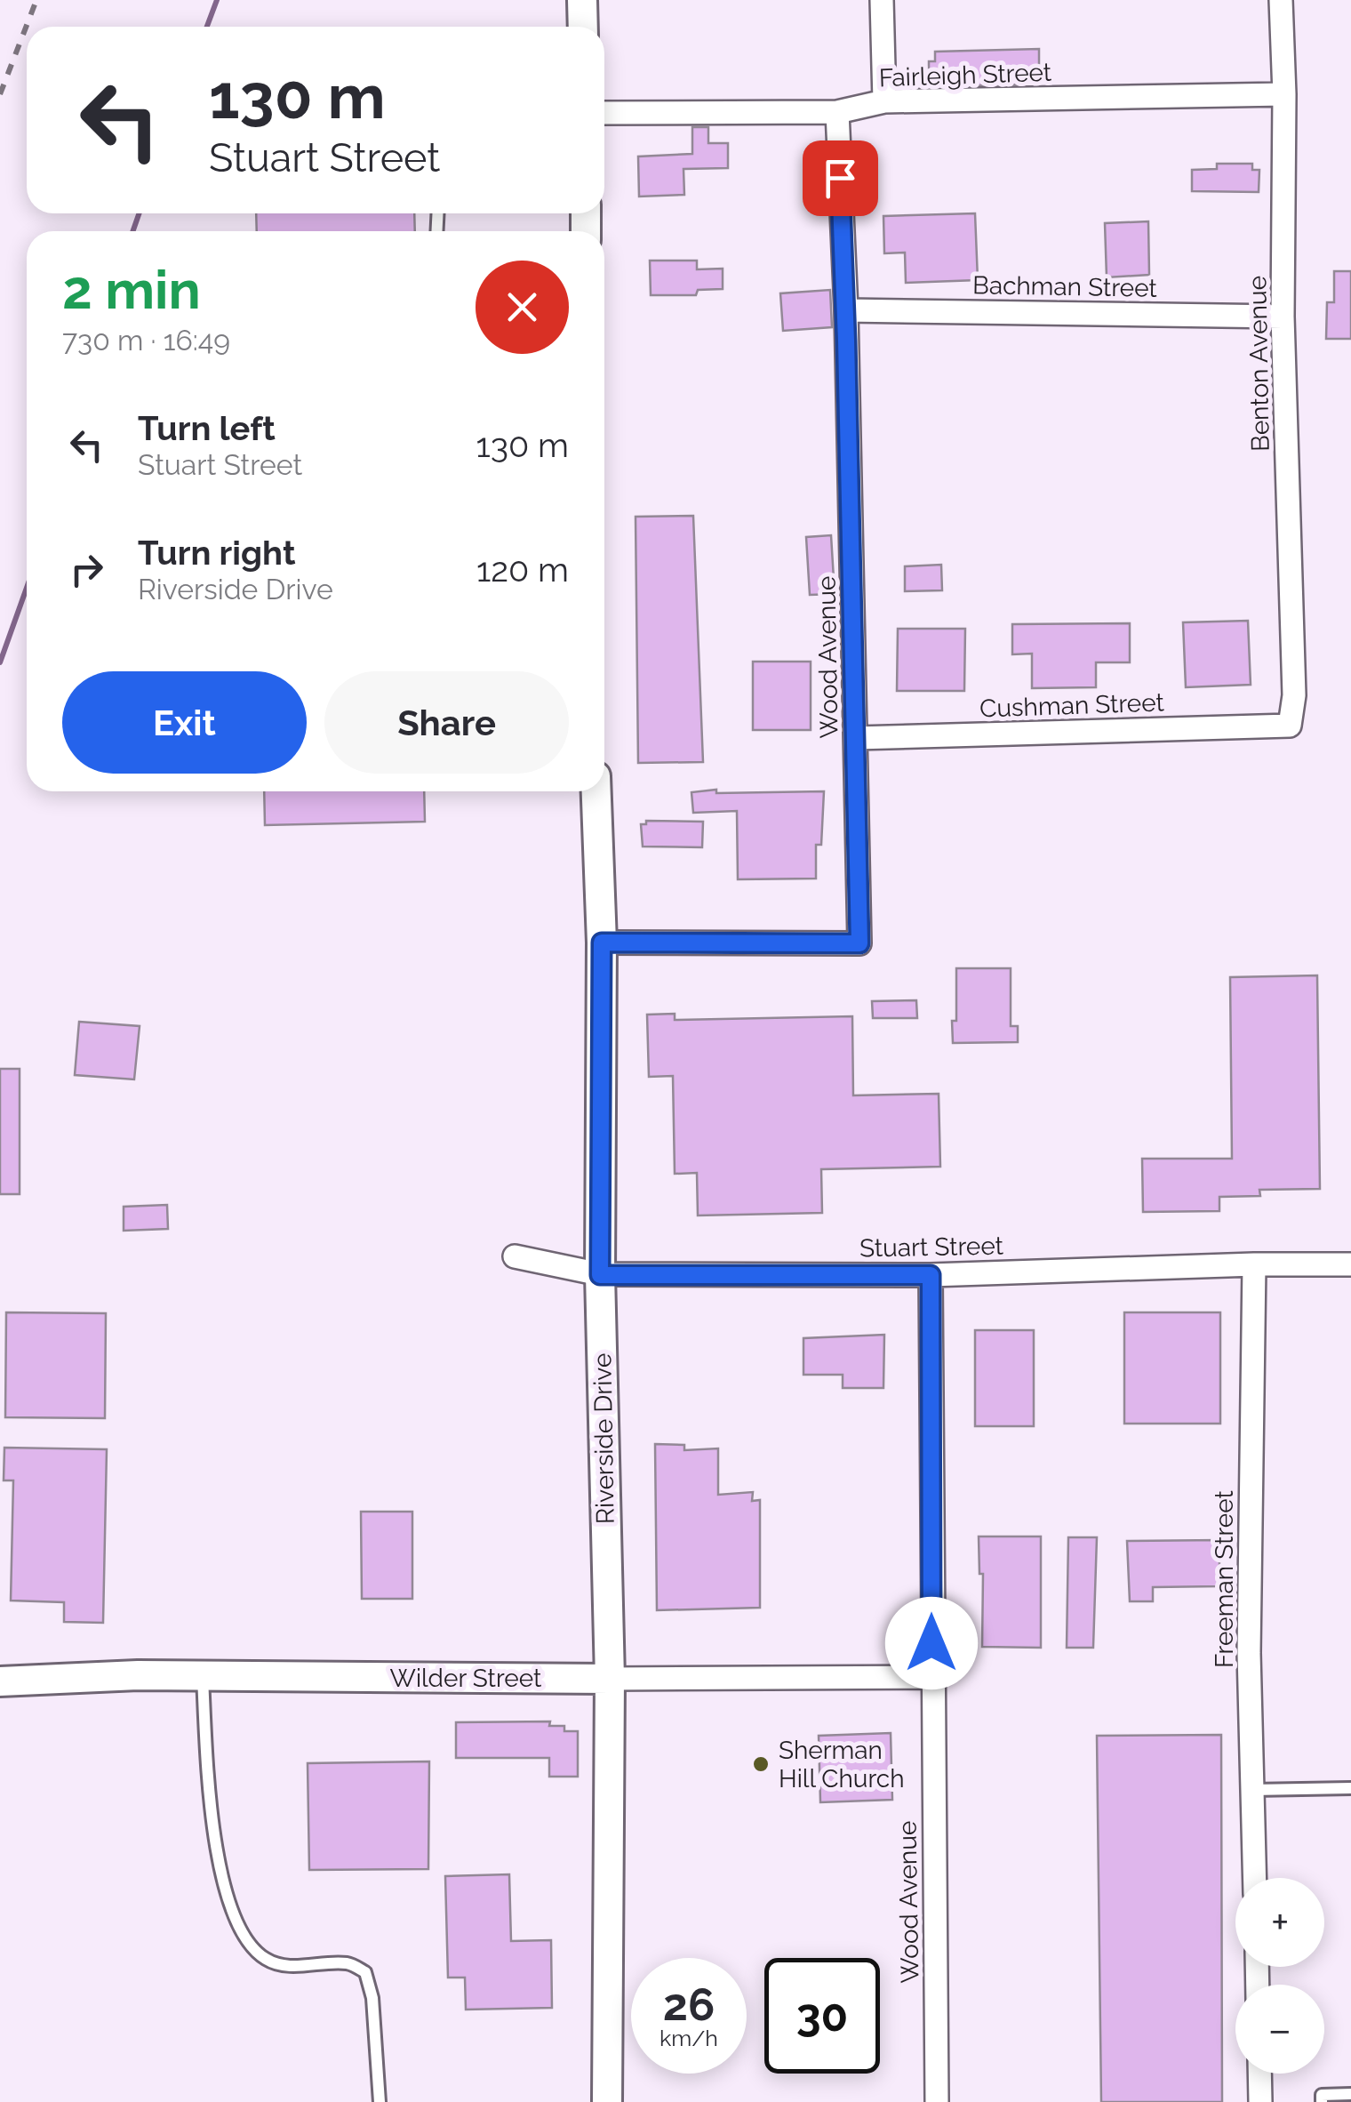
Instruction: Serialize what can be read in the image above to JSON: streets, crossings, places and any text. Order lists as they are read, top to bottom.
{
  "streets": {
    "street": [
      "Fairleigh Street",
      "Bachman Street",
      "Benton Avenue",
      "Wood Avenue",
      "Cushman Street",
      "Stuart Street",
      "Riverside Drive",
      "Freeman Street",
      "Wilder Street"
    ]
  },
  "crossings": [
    ["Fairleigh Street", "Benton Avenue"],
    ["Fairleigh Street", "Wood Avenue"],
    ["Bachman Street", "Benton Avenue"],
    ["Bachman Street", "Wood Avenue"],
    ["Benton Avenue", "Cushman Street"],
    ["Wood Avenue", "Cushman Street"],
    ["Wood Avenue", "Stuart Street"],
    ["Wood Avenue", "Riverside Drive"],
    ["Wood Avenue", "Wilder Street"],
    ["Stuart Street", "Riverside Drive"],
    ["Stuart Street", "Freeman Street"],
    ["Riverside Drive", "Wilder Street"]
  ],
  "places": ["Sherman Hill Church"],
  "page": {
    "turn": ["130 m", "Stuart Street"],
    "heading": ["2 min", "730 m · 16:49"],
    "list": [
      {
        "name": "Turn left",
        "note": "Stuart Street",
        "value": "130 m"
      },
      {
        "name": "Turn right",
        "note": "Riverside Drive",
        "value": "120 m"
      }
    ],
    "buttons": ["Exit", "Share"],
    "map_buttons": ["+", "−"],
    "speed": "26 km/h",
    "limit": "30"
  }
}
